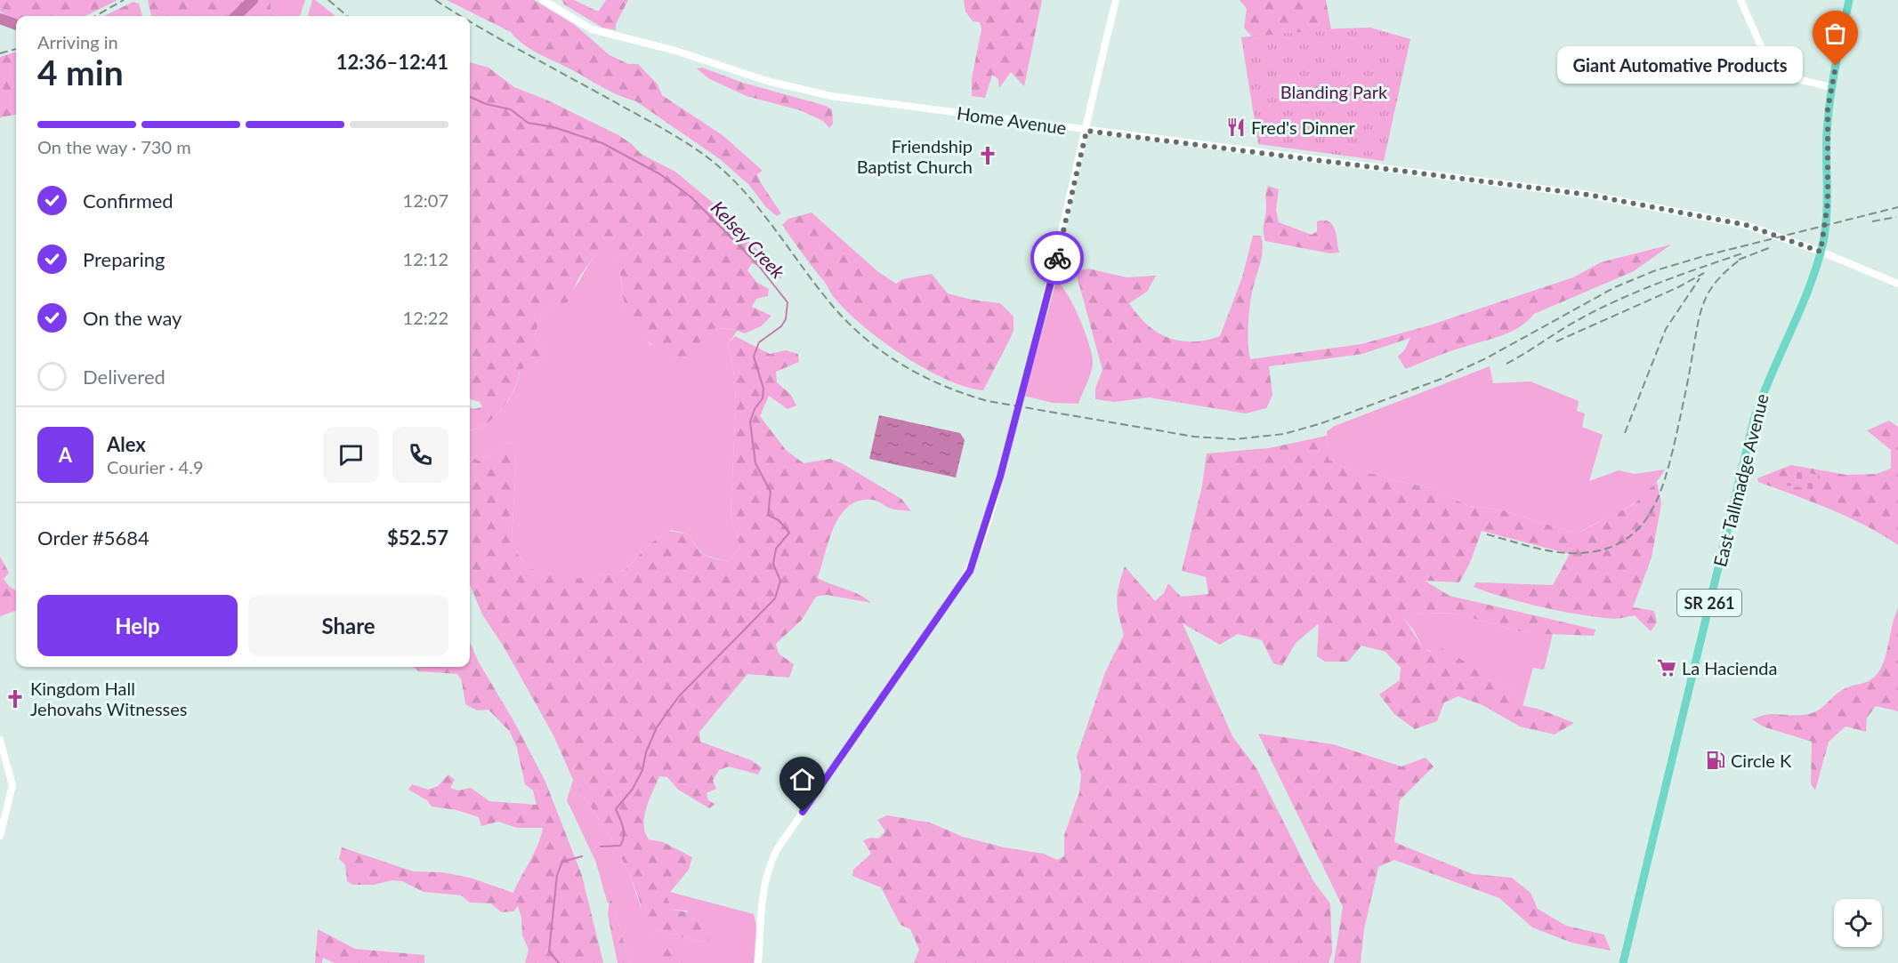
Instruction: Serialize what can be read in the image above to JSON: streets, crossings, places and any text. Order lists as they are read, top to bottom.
{
  "streets": {
    "main road": ["East Tallmadge Avenue", "SR 261"],
    "street": ["Home Avenue"]
  },
  "crossings": [
    ["Home Avenue", "East Tallmadge Avenue"]
  ],
  "water": ["Kelsey Creek"],
  "parks": ["Blanding Park"],
  "places": {
    "other": ["Giant Automative Products"],
    "restaurant": ["Fred's Dinner"],
    "church": ["Friendship Baptist Church", "Kingdom Hall Jehovahs Witnesses"],
    "supermarket": ["La Hacienda"],
    "fuel station": ["Circle K"]
  },
  "page": {
    "heading": ["4 min", "Arriving in", "12:36–12:41"],
    "panel": [
      "Alex",
      "Courier · 4.9",
      "Order #5684",
      "$52.57"
    ],
    "bubble": "Giant Automative Products",
    "bar": "On the way · 730 m",
    "list": [
      ["Confirmed", "12:07"],
      ["Preparing", "12:12"],
      ["On the way", "12:22"],
      "Delivered"
    ],
    "round": "A",
    "buttons": ["Help", "Share"]
  }
}
